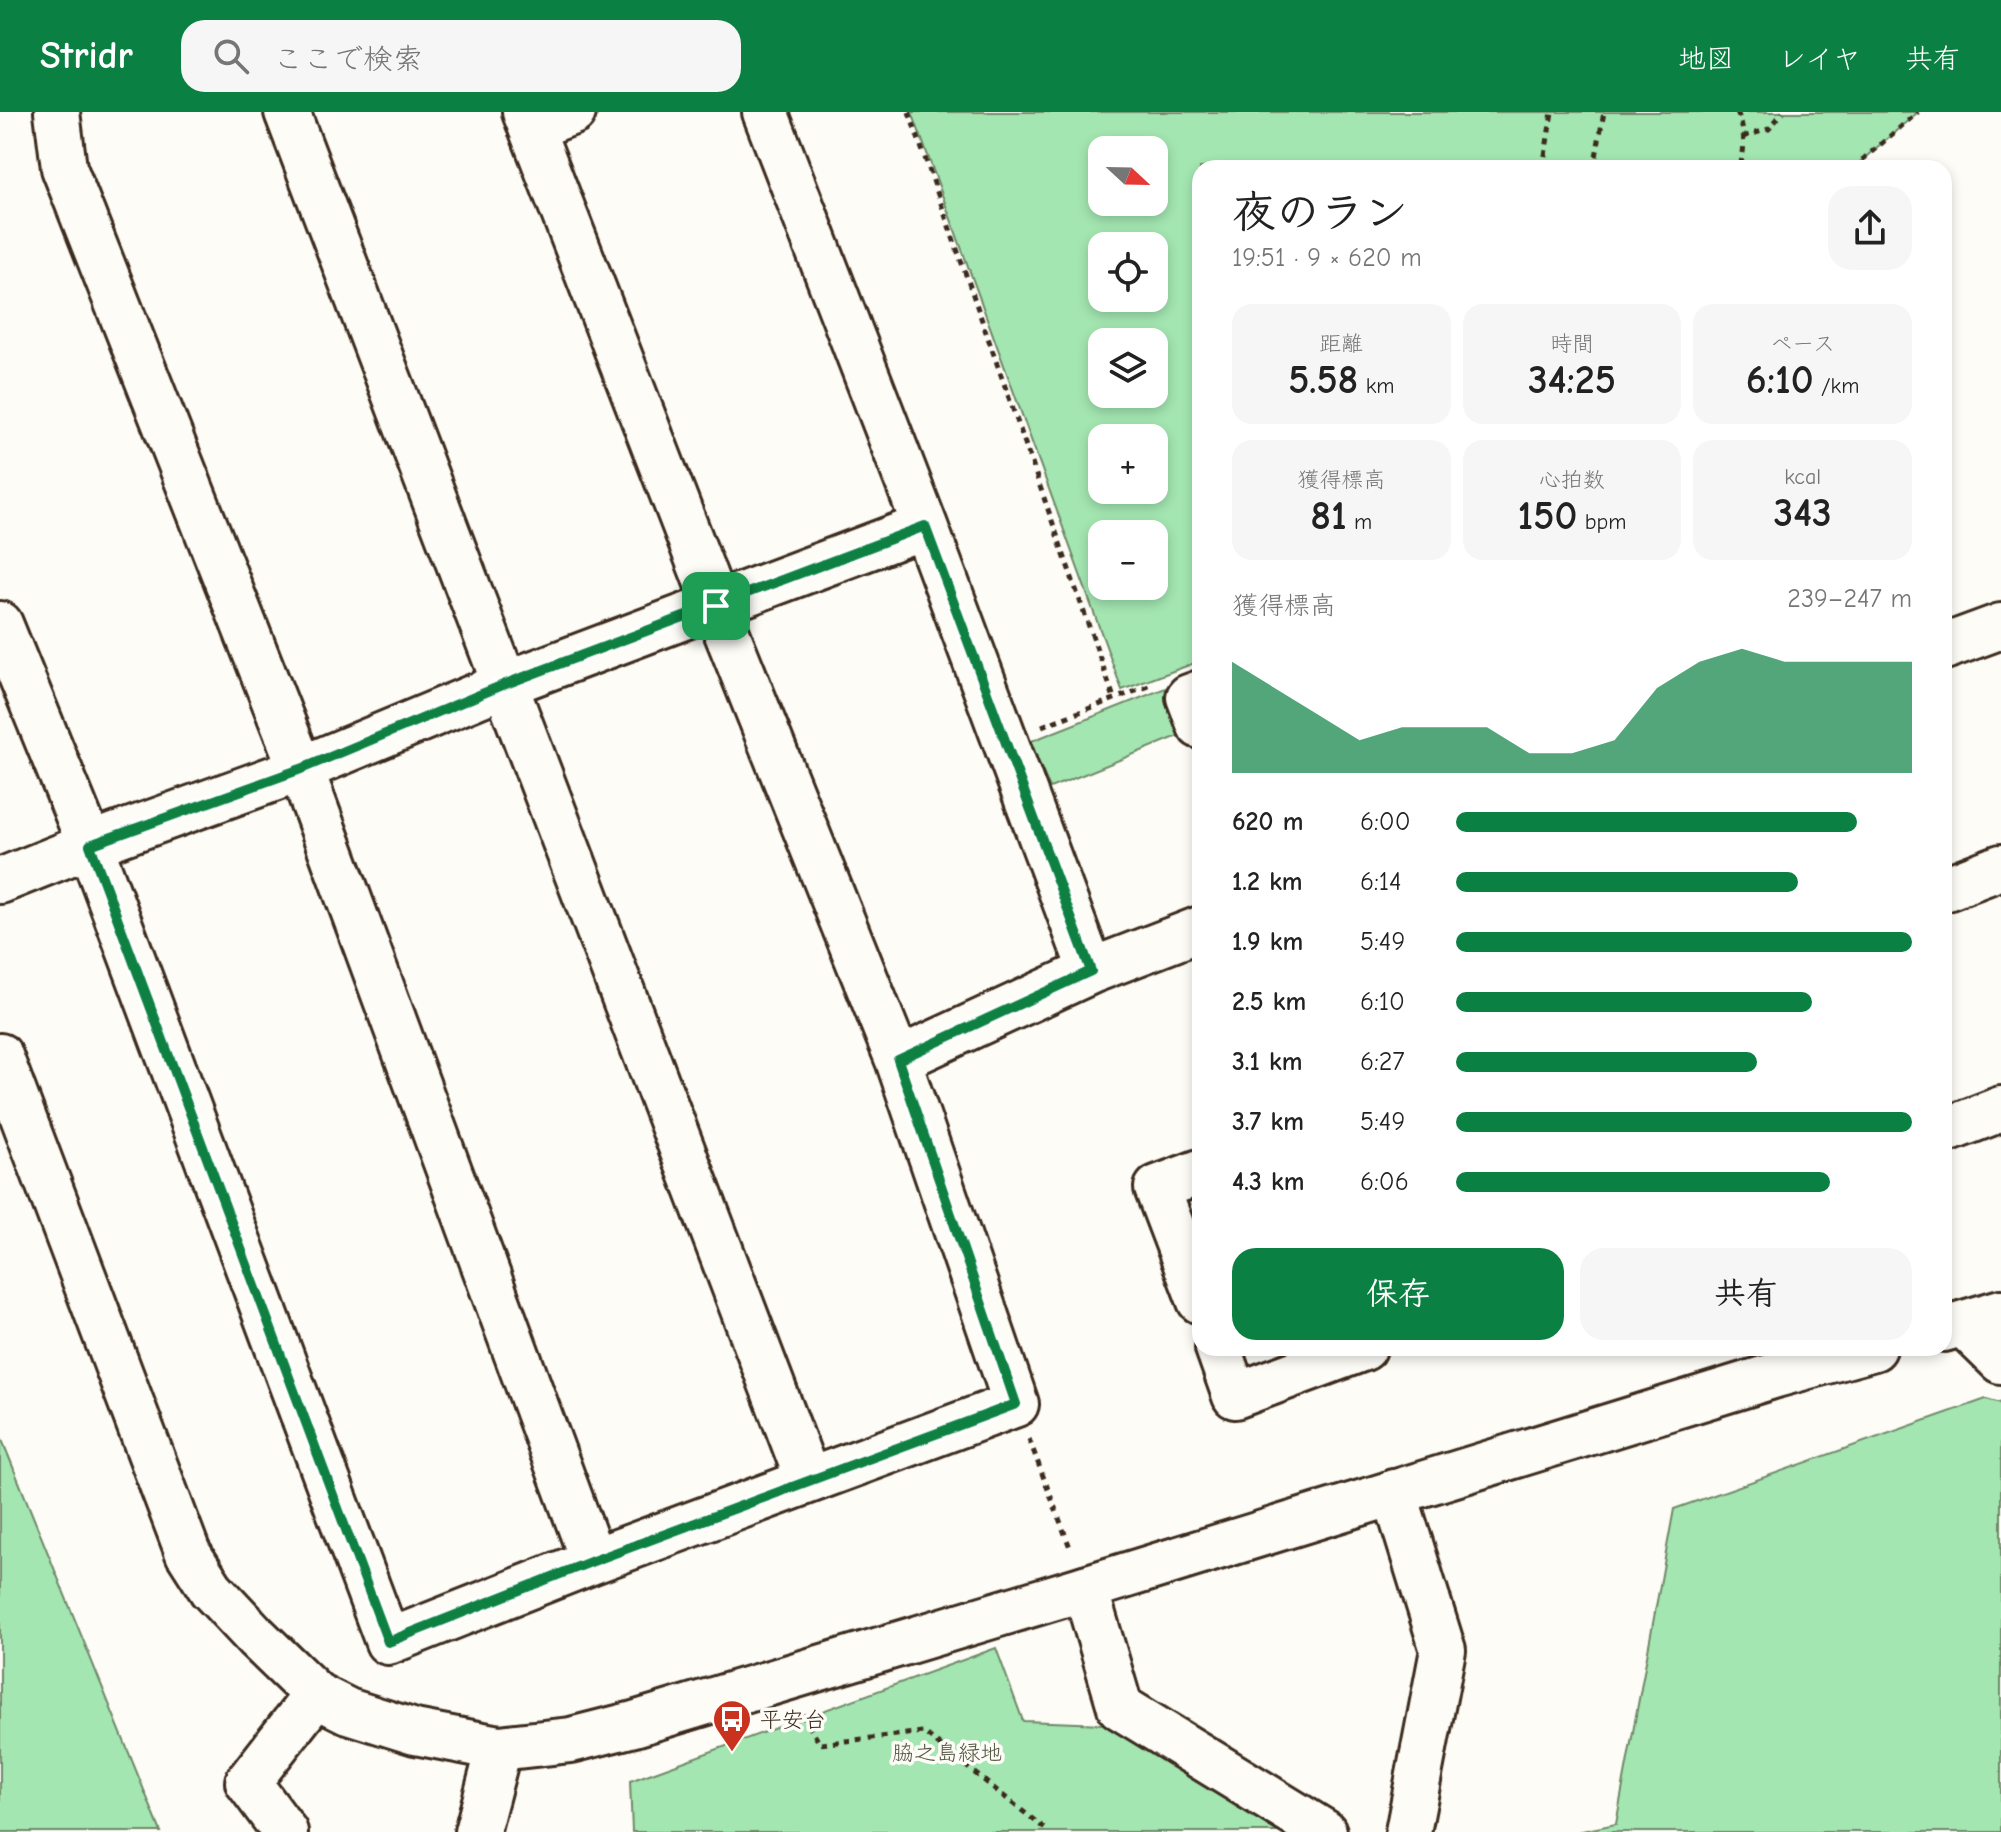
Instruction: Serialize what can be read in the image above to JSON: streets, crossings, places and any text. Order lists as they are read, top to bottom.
{
  "parks": ["脇之島緑地"],
  "places": {
    "bus stop": ["平安台"]
  },
  "north": "right",
  "page": {
    "header": "Stridr",
    "search": "ここで検索",
    "nav": ["地図", "レイヤ", "共有"],
    "map_buttons": ["+", "−"],
    "heading": ["夜のラン", "19:51 · 9 × 620 m"],
    "stats": [
      ["距離", "5.58 km"],
      ["時間", "34:25"],
      ["ペース", "6:10 /km"],
      ["獲得標高", "81 m"],
      ["心拍数", "150 bpm"],
      ["kcal", "343"]
    ],
    "chart": ["獲得標高", "239–247 m"],
    "list": [
      {
        "name": "620 m",
        "note": "6:00"
      },
      {
        "name": "1.2 km",
        "note": "6:14"
      },
      {
        "name": "1.9 km",
        "note": "5:49"
      },
      {
        "name": "2.5 km",
        "note": "6:10"
      },
      {
        "name": "3.1 km",
        "note": "6:27"
      },
      {
        "name": "3.7 km",
        "note": "5:49"
      },
      {
        "name": "4.3 km",
        "note": "6:06"
      }
    ],
    "buttons": ["保存", "共有"]
  }
}
